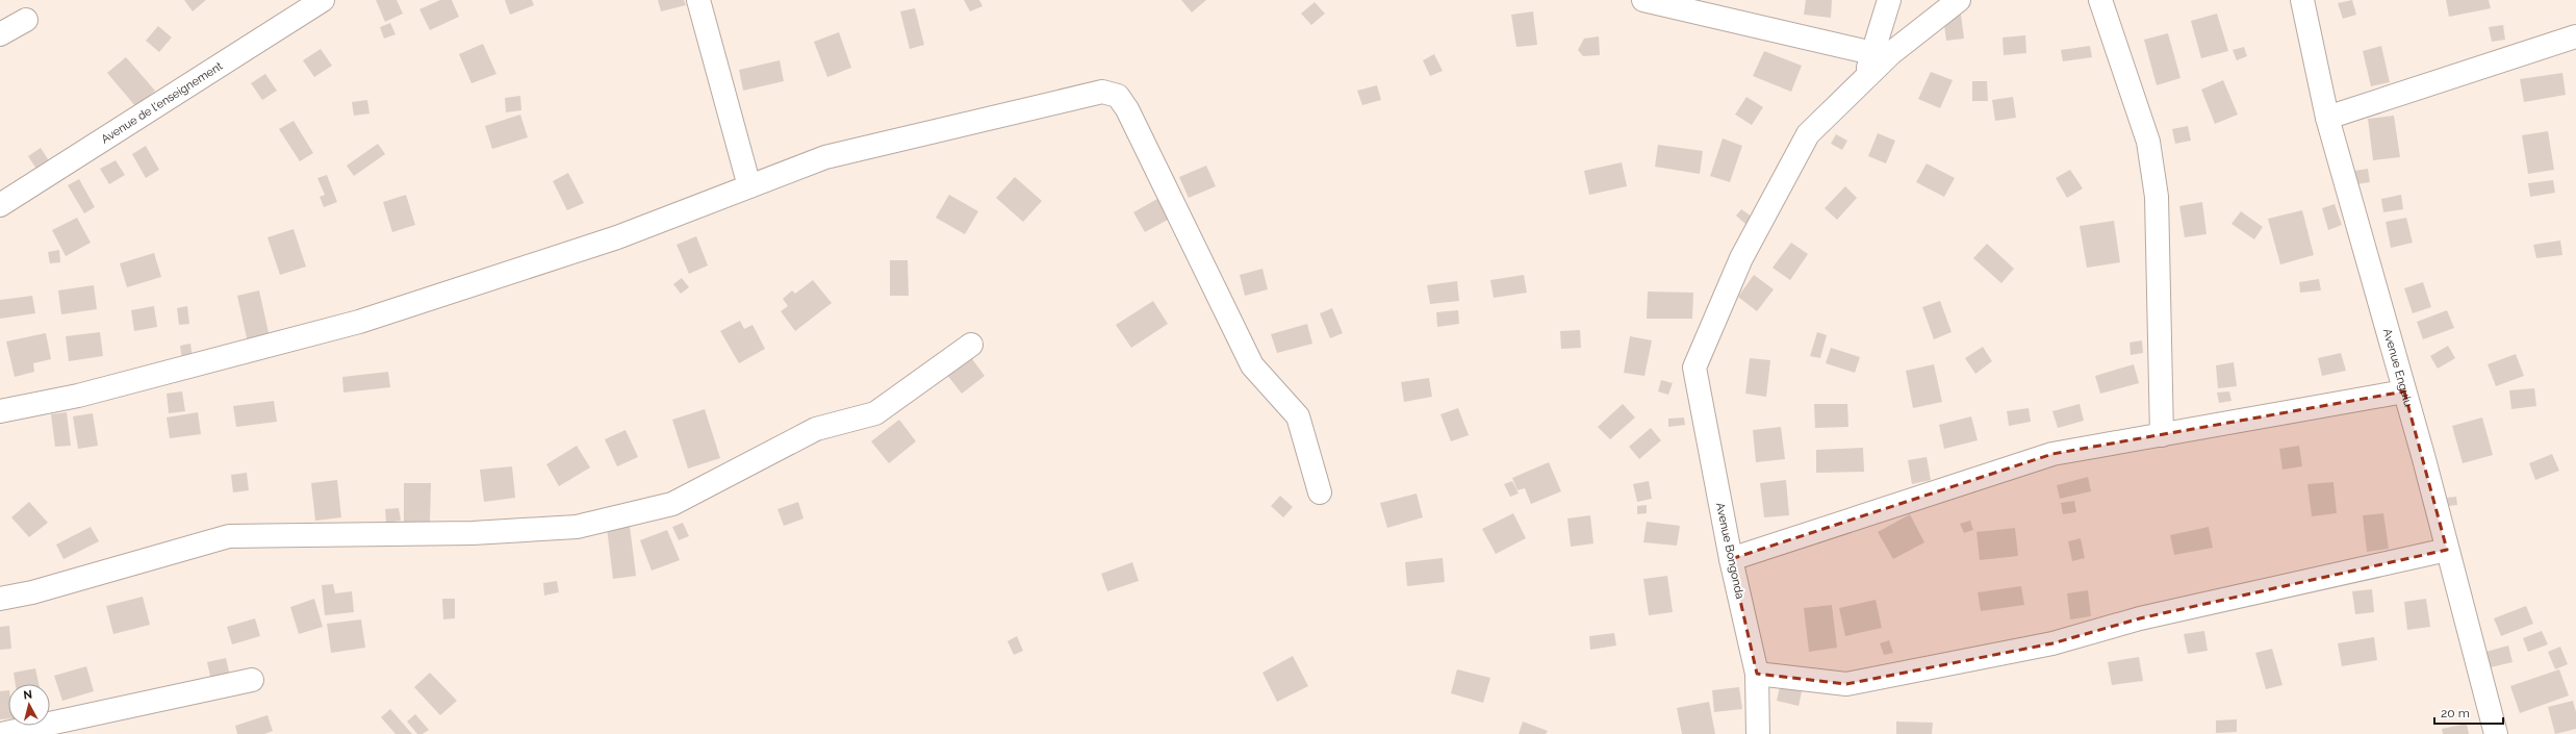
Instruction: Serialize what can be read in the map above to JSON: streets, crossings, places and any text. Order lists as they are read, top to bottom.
{
  "streets": {
    "street": ["Avenue de l'enseignement", "Avenue Engulu", "Avenue Bongonda"]
  },
  "scale_bar": "20 m",
  "north": "top"
}
